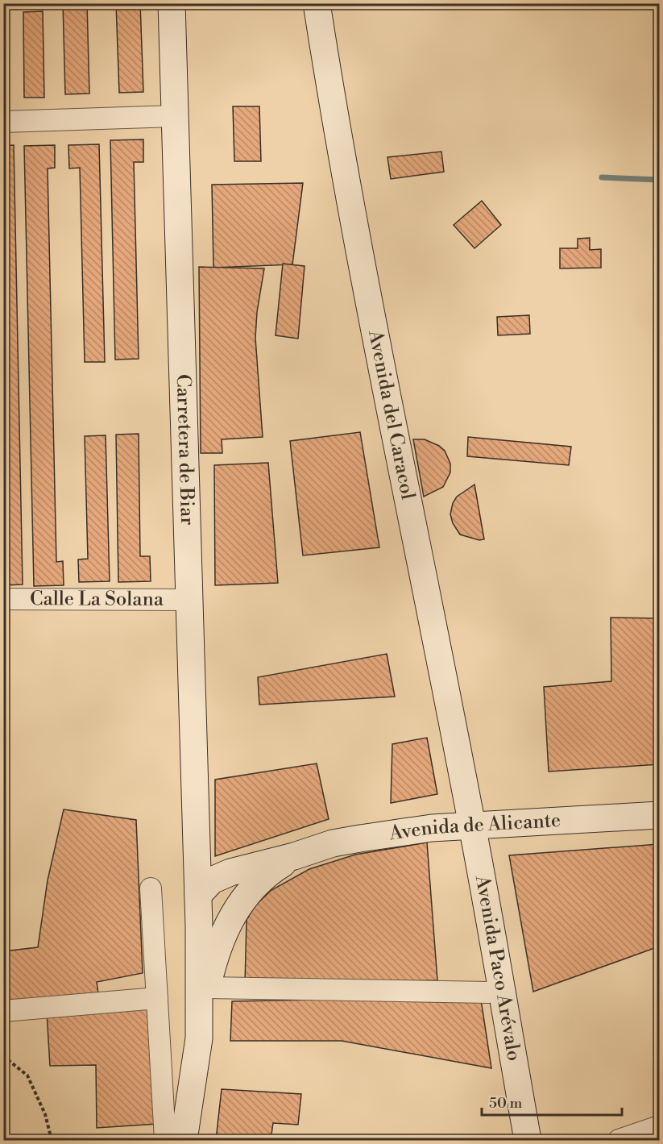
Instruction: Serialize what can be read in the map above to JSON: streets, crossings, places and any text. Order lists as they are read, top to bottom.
{
  "streets": {
    "main road": [
      "Avenida del Caracol",
      "Carretera de Biar",
      "Avenida de Alicante",
      "Avenida Paco Arévalo"
    ],
    "street": ["Calle La Solana"]
  },
  "crossings": [
    ["Avenida del Caracol", "Avenida de Alicante"],
    ["Avenida del Caracol", "Avenida Paco Arévalo"],
    ["Carretera de Biar", "Calle La Solana"],
    ["Carretera de Biar", "Avenida de Alicante"],
    ["Avenida de Alicante", "Avenida Paco Arévalo"]
  ],
  "scale_bar": "50 m"
}
